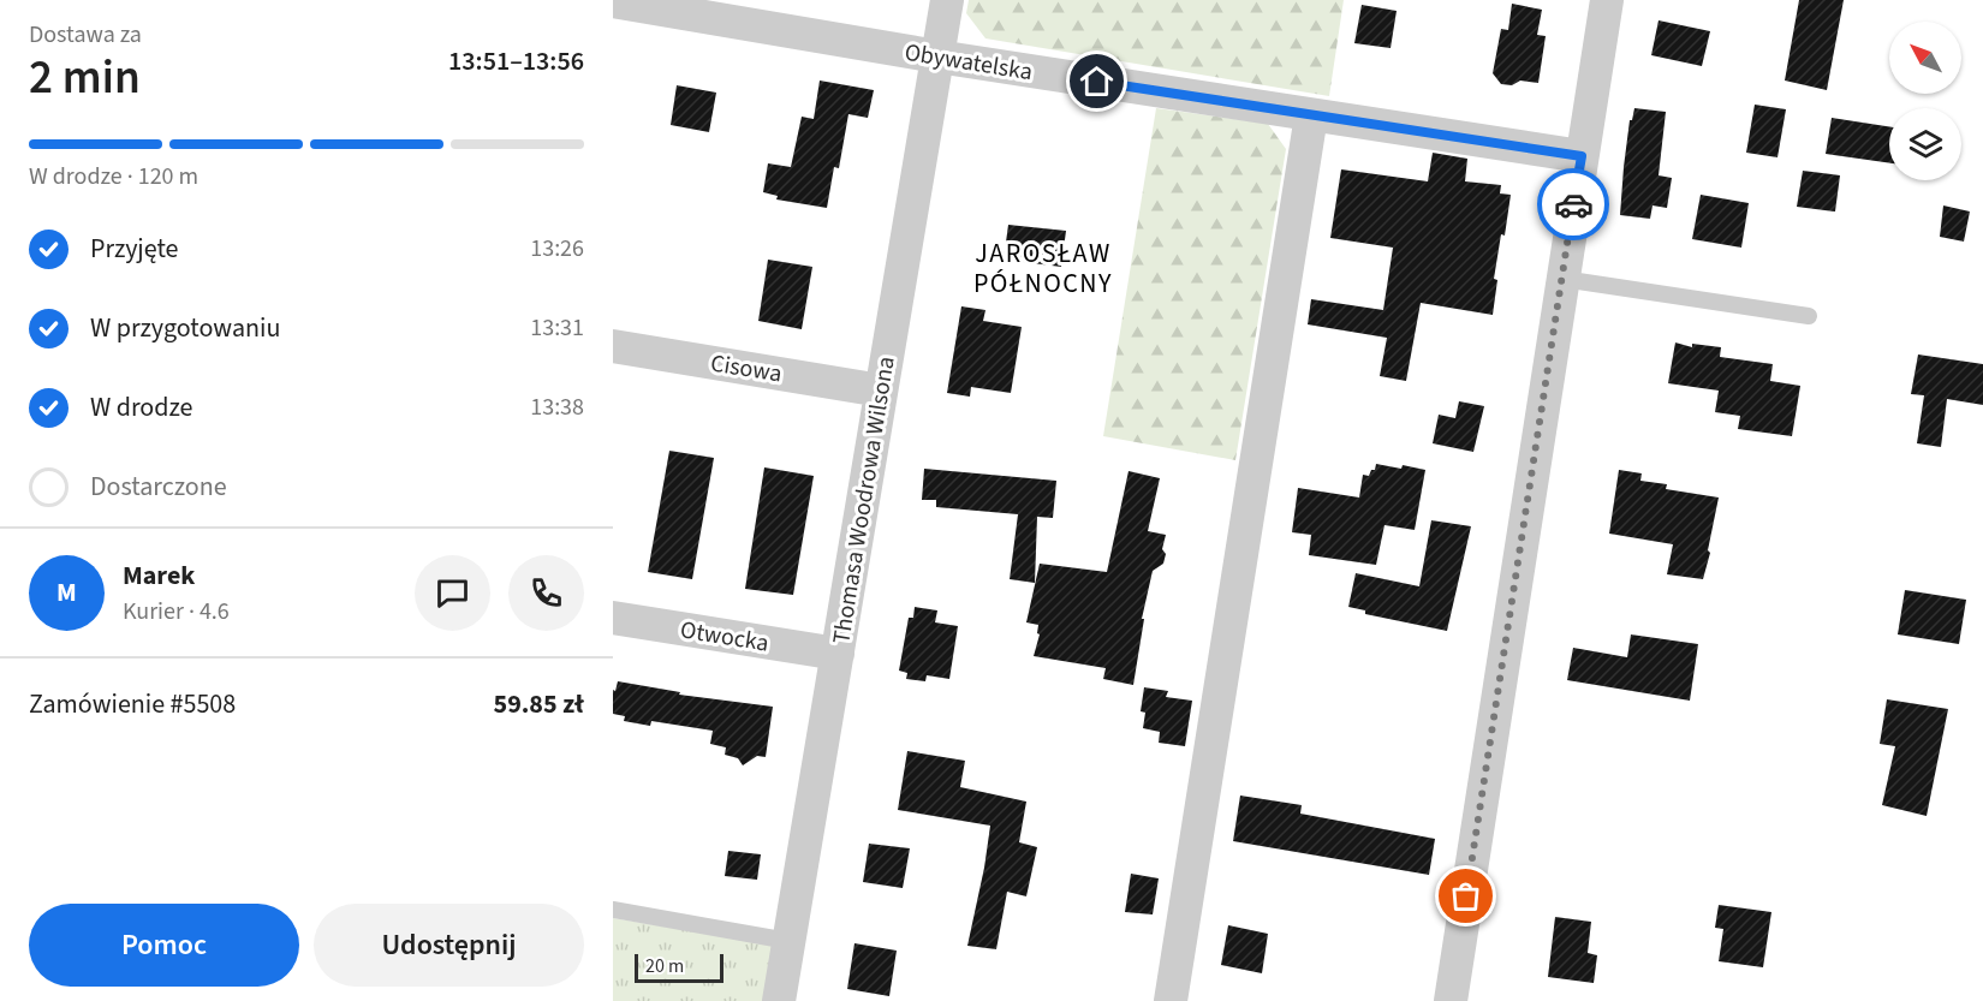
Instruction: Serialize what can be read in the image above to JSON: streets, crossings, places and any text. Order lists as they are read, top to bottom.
{
  "streets": {
    "street": [
      "Obywatelska",
      "Cisowa",
      "Thomasa Woodrowa Wilsona",
      "Otwocka"
    ]
  },
  "crossings": [
    ["Obywatelska", "Thomasa Woodrowa Wilsona"],
    ["Cisowa", "Thomasa Woodrowa Wilsona"],
    ["Thomasa Woodrowa Wilsona", "Otwocka"]
  ],
  "districts": ["JAROSŁAW PÓŁNOCNY"],
  "scale_bar": "20 m",
  "north": "top left",
  "page": {
    "heading": ["2 min", "Dostawa za", "13:51–13:56"],
    "panel": [
      "Marek",
      "Kurier · 4.6",
      "Zamówienie #5508",
      "59.85 zł"
    ],
    "bar": "W drodze · 120 m",
    "list": [
      ["Przyjęte", "13:26"],
      ["W przygotowaniu", "13:31"],
      ["W drodze", "13:38"],
      "Dostarczone"
    ],
    "round": "M",
    "buttons": ["Pomoc", "Udostępnij"],
    "scale": "20 m"
  }
}
